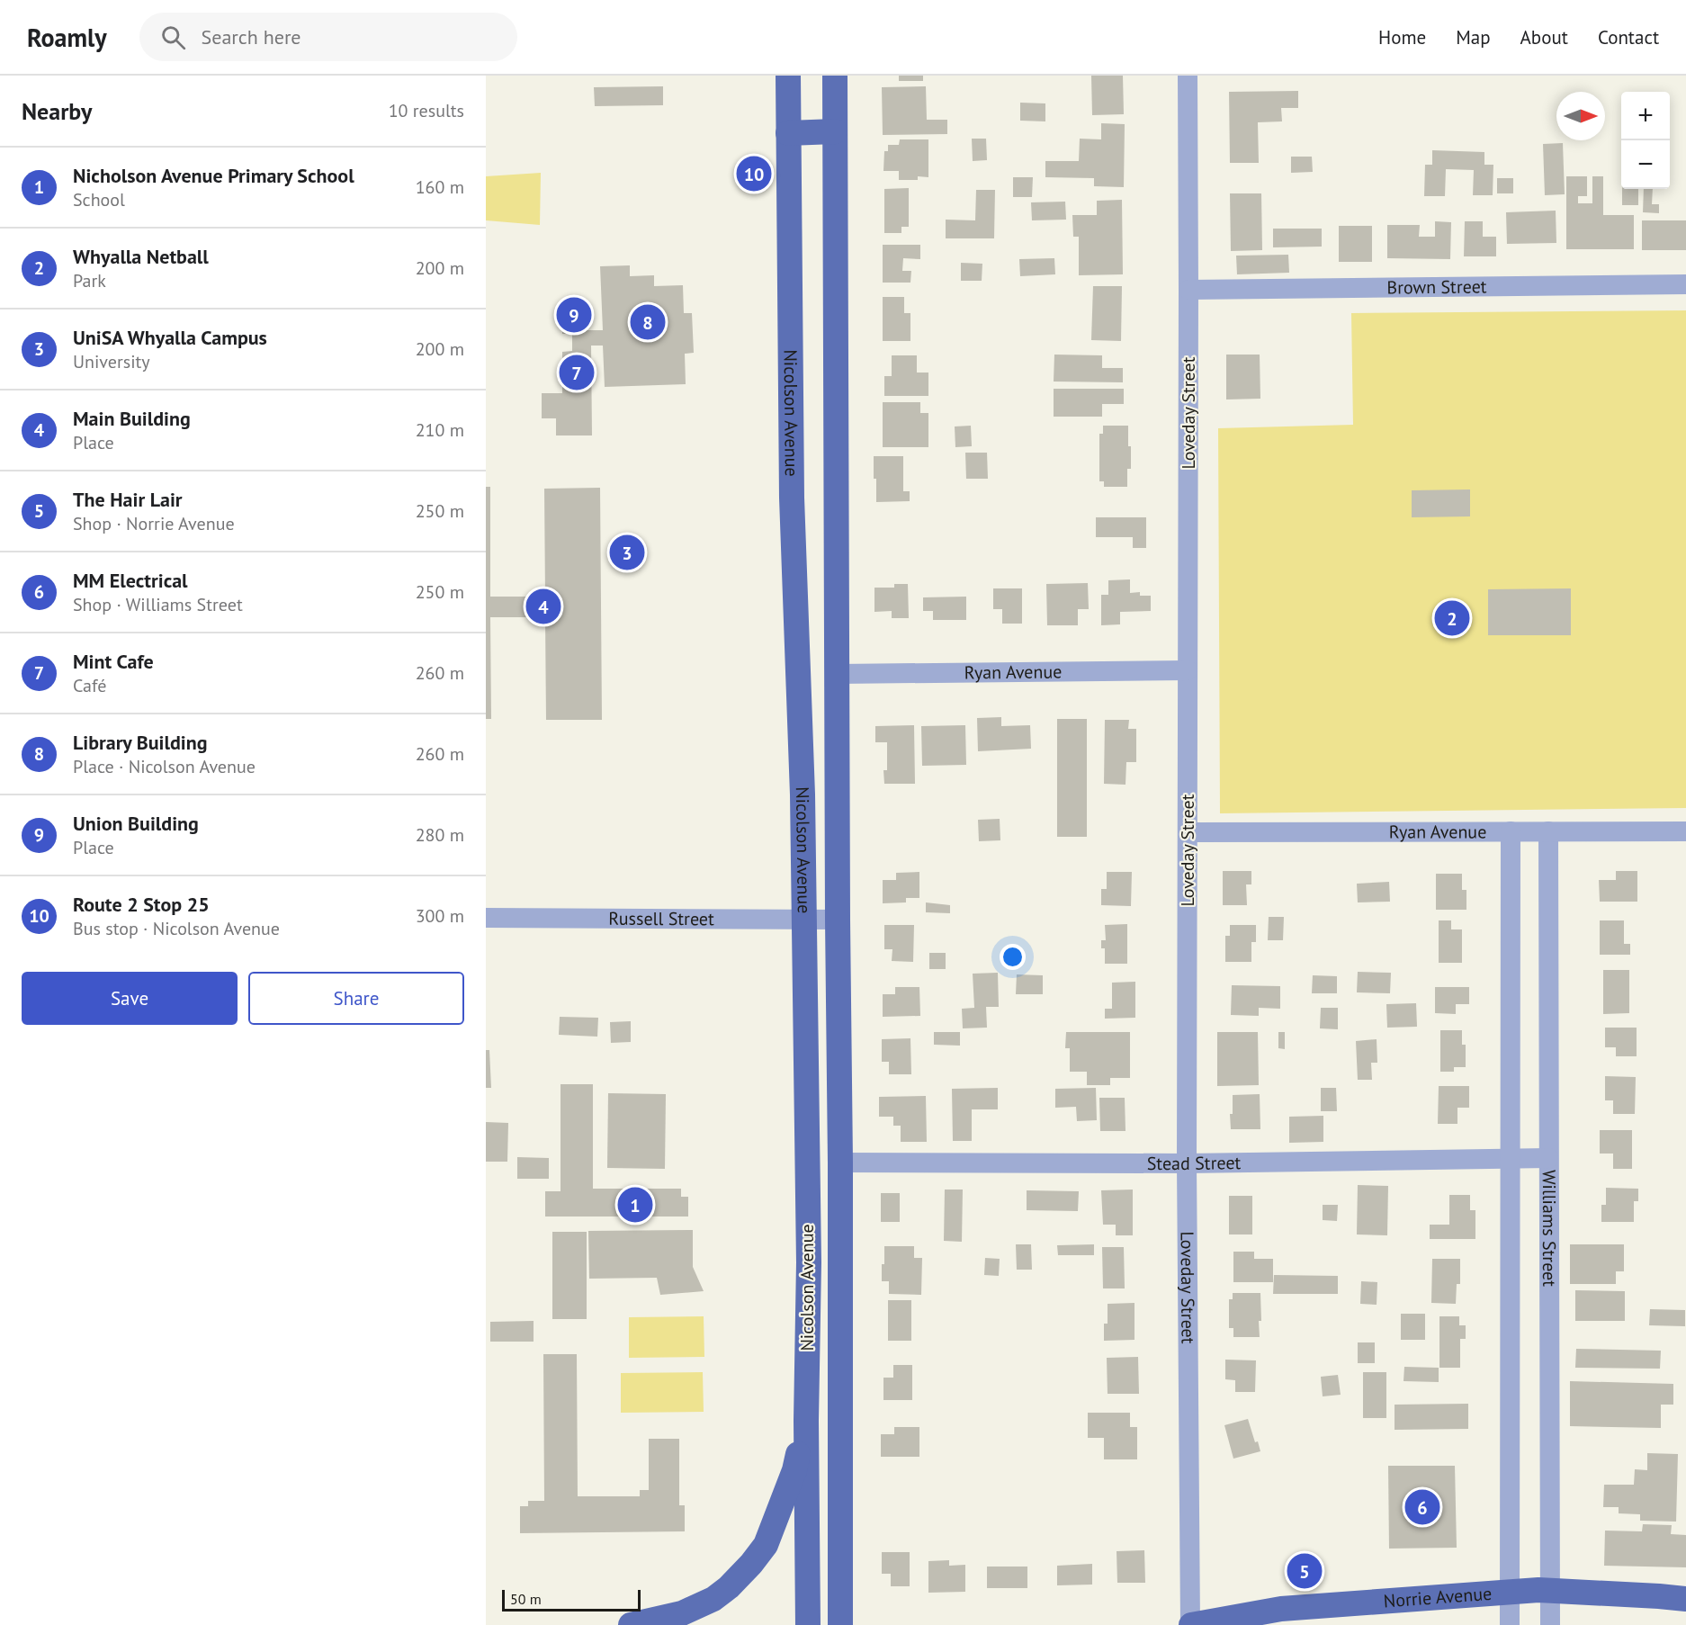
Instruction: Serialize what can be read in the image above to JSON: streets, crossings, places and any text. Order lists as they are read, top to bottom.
{
  "streets": {
    "main road": ["Nicolson Avenue", "Norrie Avenue"],
    "street": [
      "Brown Street",
      "Loveday Street",
      "Ryan Avenue",
      "Russell Street",
      "Stead Street",
      "Williams Street"
    ]
  },
  "crossings": [
    ["Brown Street", "Loveday Street"],
    ["Nicolson Avenue", "Ryan Avenue"],
    ["Nicolson Avenue", "Russell Street"],
    ["Nicolson Avenue", "Stead Street"],
    ["Loveday Street", "Ryan Avenue"],
    ["Loveday Street", "Stead Street"],
    ["Loveday Street", "Norrie Avenue"],
    ["Ryan Avenue", "Williams Street"],
    ["Stead Street", "Williams Street"],
    ["Williams Street", "Norrie Avenue"]
  ],
  "scale_bar": "50 m",
  "north": "right",
  "page": {
    "header": "Roamly",
    "search": "Search here",
    "nav": [
      "Home",
      "Map",
      "About",
      "Contact"
    ],
    "heading": ["Nearby", "10 results"],
    "map_buttons": ["+", "−"],
    "list": [
      {
        "mark": "1",
        "name": "Nicholson Avenue Primary School",
        "note": "School",
        "value": "160 m"
      },
      {
        "mark": "2",
        "name": "Whyalla Netball",
        "note": "Park",
        "value": "200 m"
      },
      {
        "mark": "3",
        "name": "UniSA Whyalla Campus",
        "note": "University",
        "value": "200 m"
      },
      {
        "mark": "4",
        "name": "Main Building",
        "note": "Place",
        "value": "210 m"
      },
      {
        "mark": "5",
        "name": "The Hair Lair",
        "note": "Shop · Norrie Avenue",
        "value": "250 m"
      },
      {
        "mark": "6",
        "name": "MM Electrical",
        "note": "Shop · Williams Street",
        "value": "250 m"
      },
      {
        "mark": "7",
        "name": "Mint Cafe",
        "note": "Café",
        "value": "260 m"
      },
      {
        "mark": "8",
        "name": "Library Building",
        "note": "Place · Nicolson Avenue",
        "value": "260 m"
      },
      {
        "mark": "9",
        "name": "Union Building",
        "note": "Place",
        "value": "280 m"
      },
      {
        "mark": "10",
        "name": "Route 2 Stop 25",
        "note": "Bus stop · Nicolson Avenue",
        "value": "300 m"
      }
    ],
    "pins": [
      "10",
      "9",
      "8",
      "7",
      "3",
      "4",
      "2",
      "1",
      "6",
      "5"
    ],
    "buttons": ["Save", "Share"],
    "scale": "50 m"
  }
}
